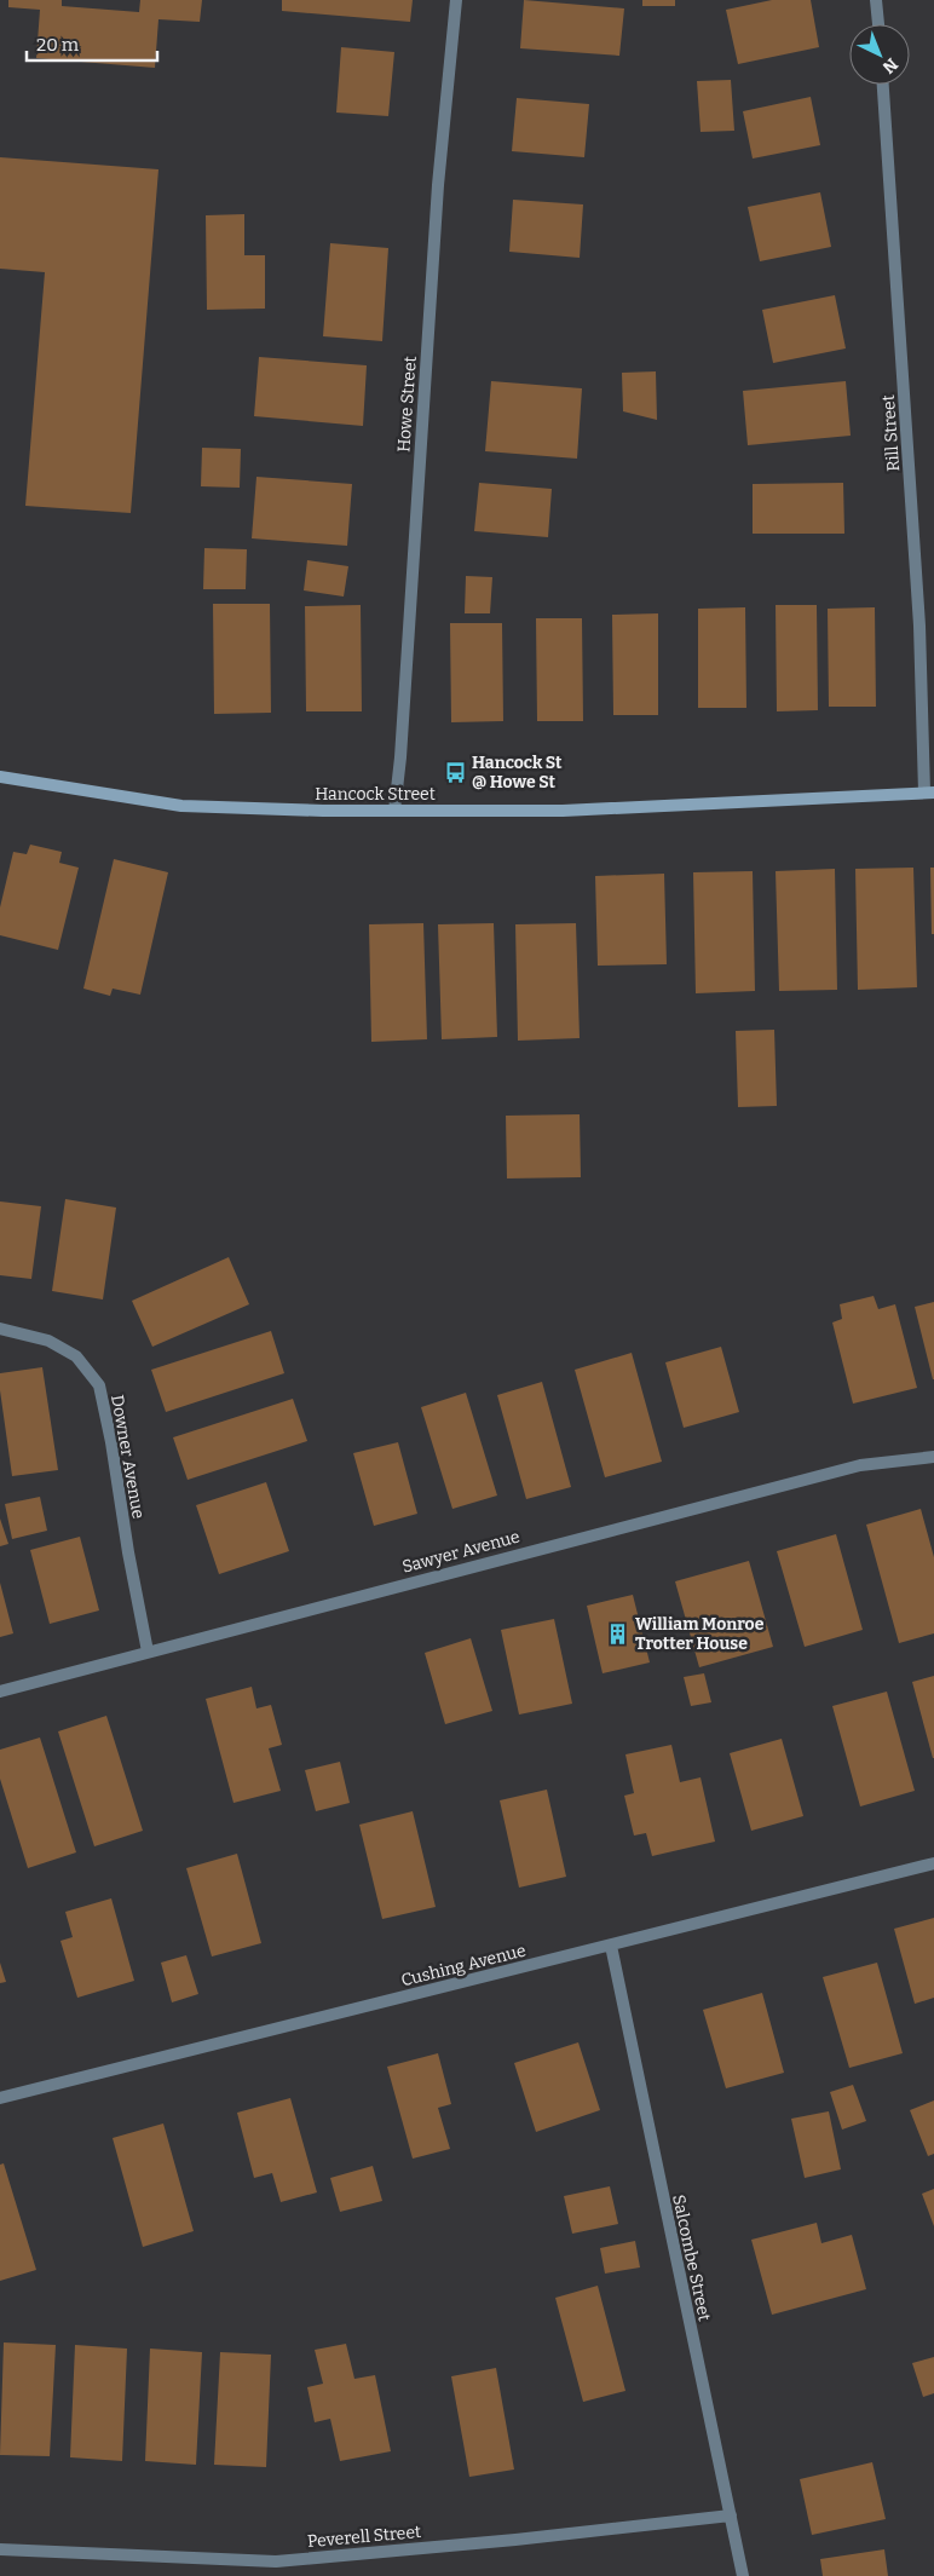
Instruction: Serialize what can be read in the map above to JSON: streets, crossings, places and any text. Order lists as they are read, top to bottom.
{
  "streets": {
    "main road": ["Hancock Street"],
    "street": [
      "Howe Street",
      "Rill Street",
      "Downer Avenue",
      "Sawyer Avenue",
      "Cushing Avenue",
      "Salcombe Street",
      "Peverell Street"
    ]
  },
  "crossings": [
    ["Howe Street", "Hancock Street"],
    ["Rill Street", "Hancock Street"],
    ["Downer Avenue", "Sawyer Avenue"],
    ["Cushing Avenue", "Salcombe Street"],
    ["Salcombe Street", "Peverell Street"]
  ],
  "places": {
    "bus stop": ["Hancock St @ Howe St"],
    "building": ["William Monroe Trotter House"]
  },
  "scale_bar": "20 m",
  "north": "bottom right"
}
